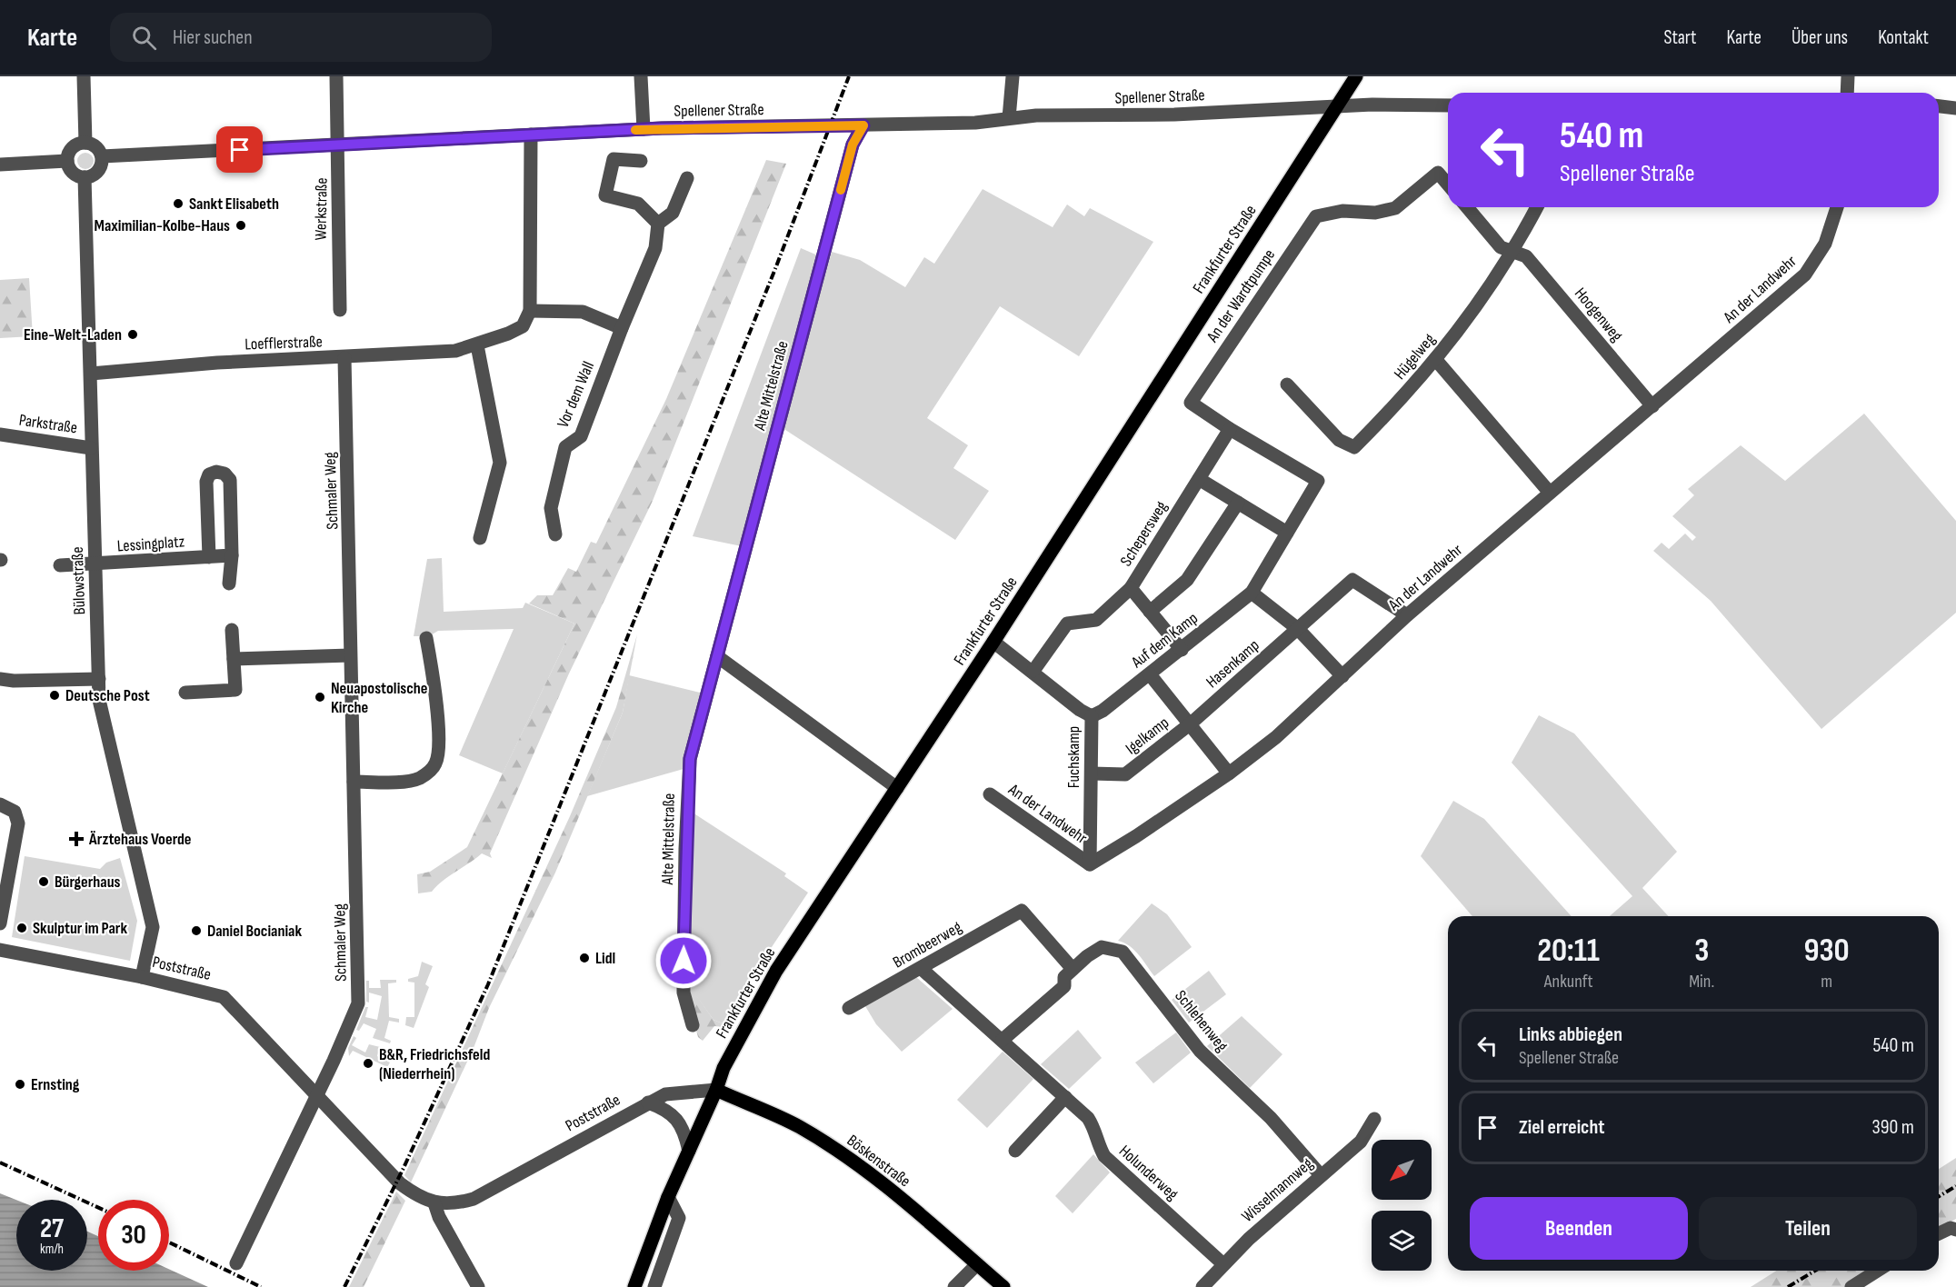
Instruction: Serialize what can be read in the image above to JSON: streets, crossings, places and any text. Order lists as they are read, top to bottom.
{
  "streets": {
    "main road": ["Frankfurter Straße", "Böskenstraße"],
    "street": [
      "Spellener Straße",
      "Werkstraße",
      "An der Landwehr",
      "An der Wardtpumpe",
      "Hoogenweg",
      "Loefflerstraße",
      "Hügelweg",
      "Alte Mittelstraße",
      "Vor dem Wall",
      "Parkstraße",
      "Schmaler Weg",
      "Schepersweg",
      "Lessingplatz",
      "Bülowstraße",
      "Auf dem Kamp",
      "Hasenkamp",
      "Igelkamp",
      "Fuchskamp",
      "Brombeerweg",
      "Poststraße",
      "Schlehenweg",
      "Holunderweg",
      "Wisselmannweg"
    ]
  },
  "crossings": [
    ["Spellener Straße", "Werkstraße"],
    ["Spellener Straße", "Frankfurter Straße"],
    ["Spellener Straße", "Alte Mittelstraße"],
    ["Spellener Straße", "Bülowstraße"],
    ["Frankfurter Straße", "Poststraße"],
    ["Frankfurter Straße", "Böskenstraße"],
    ["An der Landwehr", "Hoogenweg"],
    ["An der Landwehr", "Hasenkamp"],
    ["An der Landwehr", "Igelkamp"],
    ["An der Landwehr", "Fuchskamp"],
    ["An der Wardtpumpe", "Schepersweg"],
    ["An der Wardtpumpe", "Auf dem Kamp"],
    ["Hoogenweg", "Hügelweg"],
    ["Loefflerstraße", "Schmaler Weg"],
    ["Loefflerstraße", "Bülowstraße"],
    ["Parkstraße", "Bülowstraße"],
    ["Schmaler Weg", "Poststraße"],
    ["Schepersweg", "Auf dem Kamp"],
    ["Lessingplatz", "Bülowstraße"],
    ["Bülowstraße", "Poststraße"],
    ["Auf dem Kamp", "Igelkamp"],
    ["Auf dem Kamp", "Fuchskamp"],
    ["Hasenkamp", "Igelkamp"],
    ["Igelkamp", "Fuchskamp"],
    ["Brombeerweg", "Schlehenweg"],
    ["Brombeerweg", "Holunderweg"],
    ["Poststraße", "Böskenstraße"],
    ["Schlehenweg", "Holunderweg"],
    ["Schlehenweg", "Wisselmannweg"],
    ["Holunderweg", "Wisselmannweg"]
  ],
  "places": {
    "other": [
      "Sankt Elisabeth",
      "Maximilian-Kolbe-Haus",
      "Eine-Welt-Laden",
      "Deutsche Post",
      "Neuapostolische Kirche",
      "Bürgerhaus",
      "Skulptur im Park",
      "Daniel Bocianiak",
      "Lidl",
      "B&R, Friedrichsfeld (Niederrhein)",
      "Ernsting"
    ],
    "health": ["Ärztehaus Voerde"]
  },
  "north": "bottom left",
  "page": {
    "header": "Karte",
    "search": "Hier suchen",
    "nav": [
      "Start",
      "Karte",
      "Über uns",
      "Kontakt"
    ],
    "turn": ["540 m", "Spellener Straße"],
    "eta": [
      "20:11",
      "Ankunft",
      "3",
      "Min.",
      "930",
      "m"
    ],
    "list": [
      {
        "name": "Links abbiegen",
        "note": "Spellener Straße",
        "value": "540 m"
      },
      {
        "name": "Ziel erreicht",
        "value": "390 m"
      }
    ],
    "buttons": ["Beenden", "Teilen"],
    "speed": "27 km/h",
    "limit": "30"
  }
}
